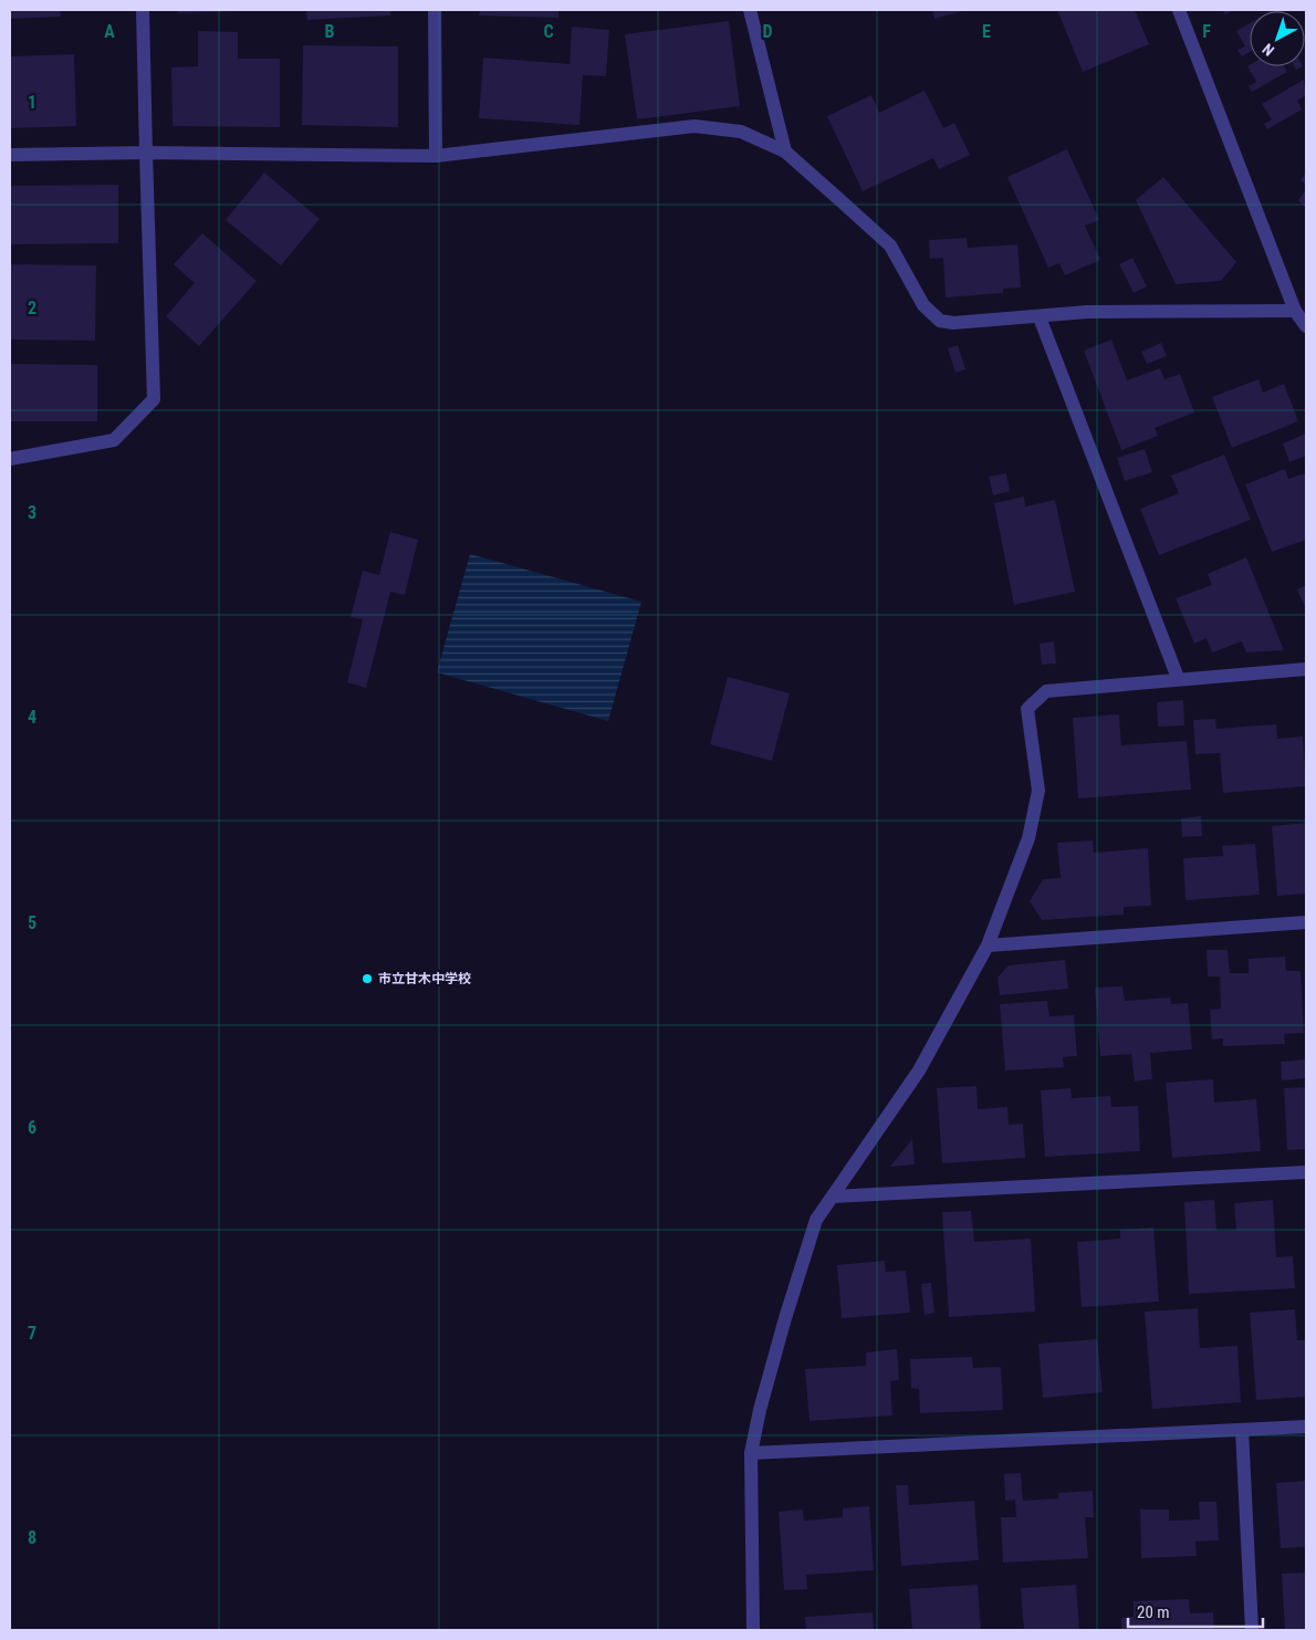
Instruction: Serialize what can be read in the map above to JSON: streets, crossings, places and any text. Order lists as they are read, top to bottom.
{
  "places": ["市立甘木中学校"],
  "scale_bar": "20 m",
  "north": "bottom left",
  "grid": {
    "columns": [
      "A",
      "B",
      "C",
      "D",
      "E",
      "F"
    ],
    "rows": [
      "1",
      "2",
      "3",
      "4",
      "5",
      "6",
      "7",
      "8"
    ]
  }
}
